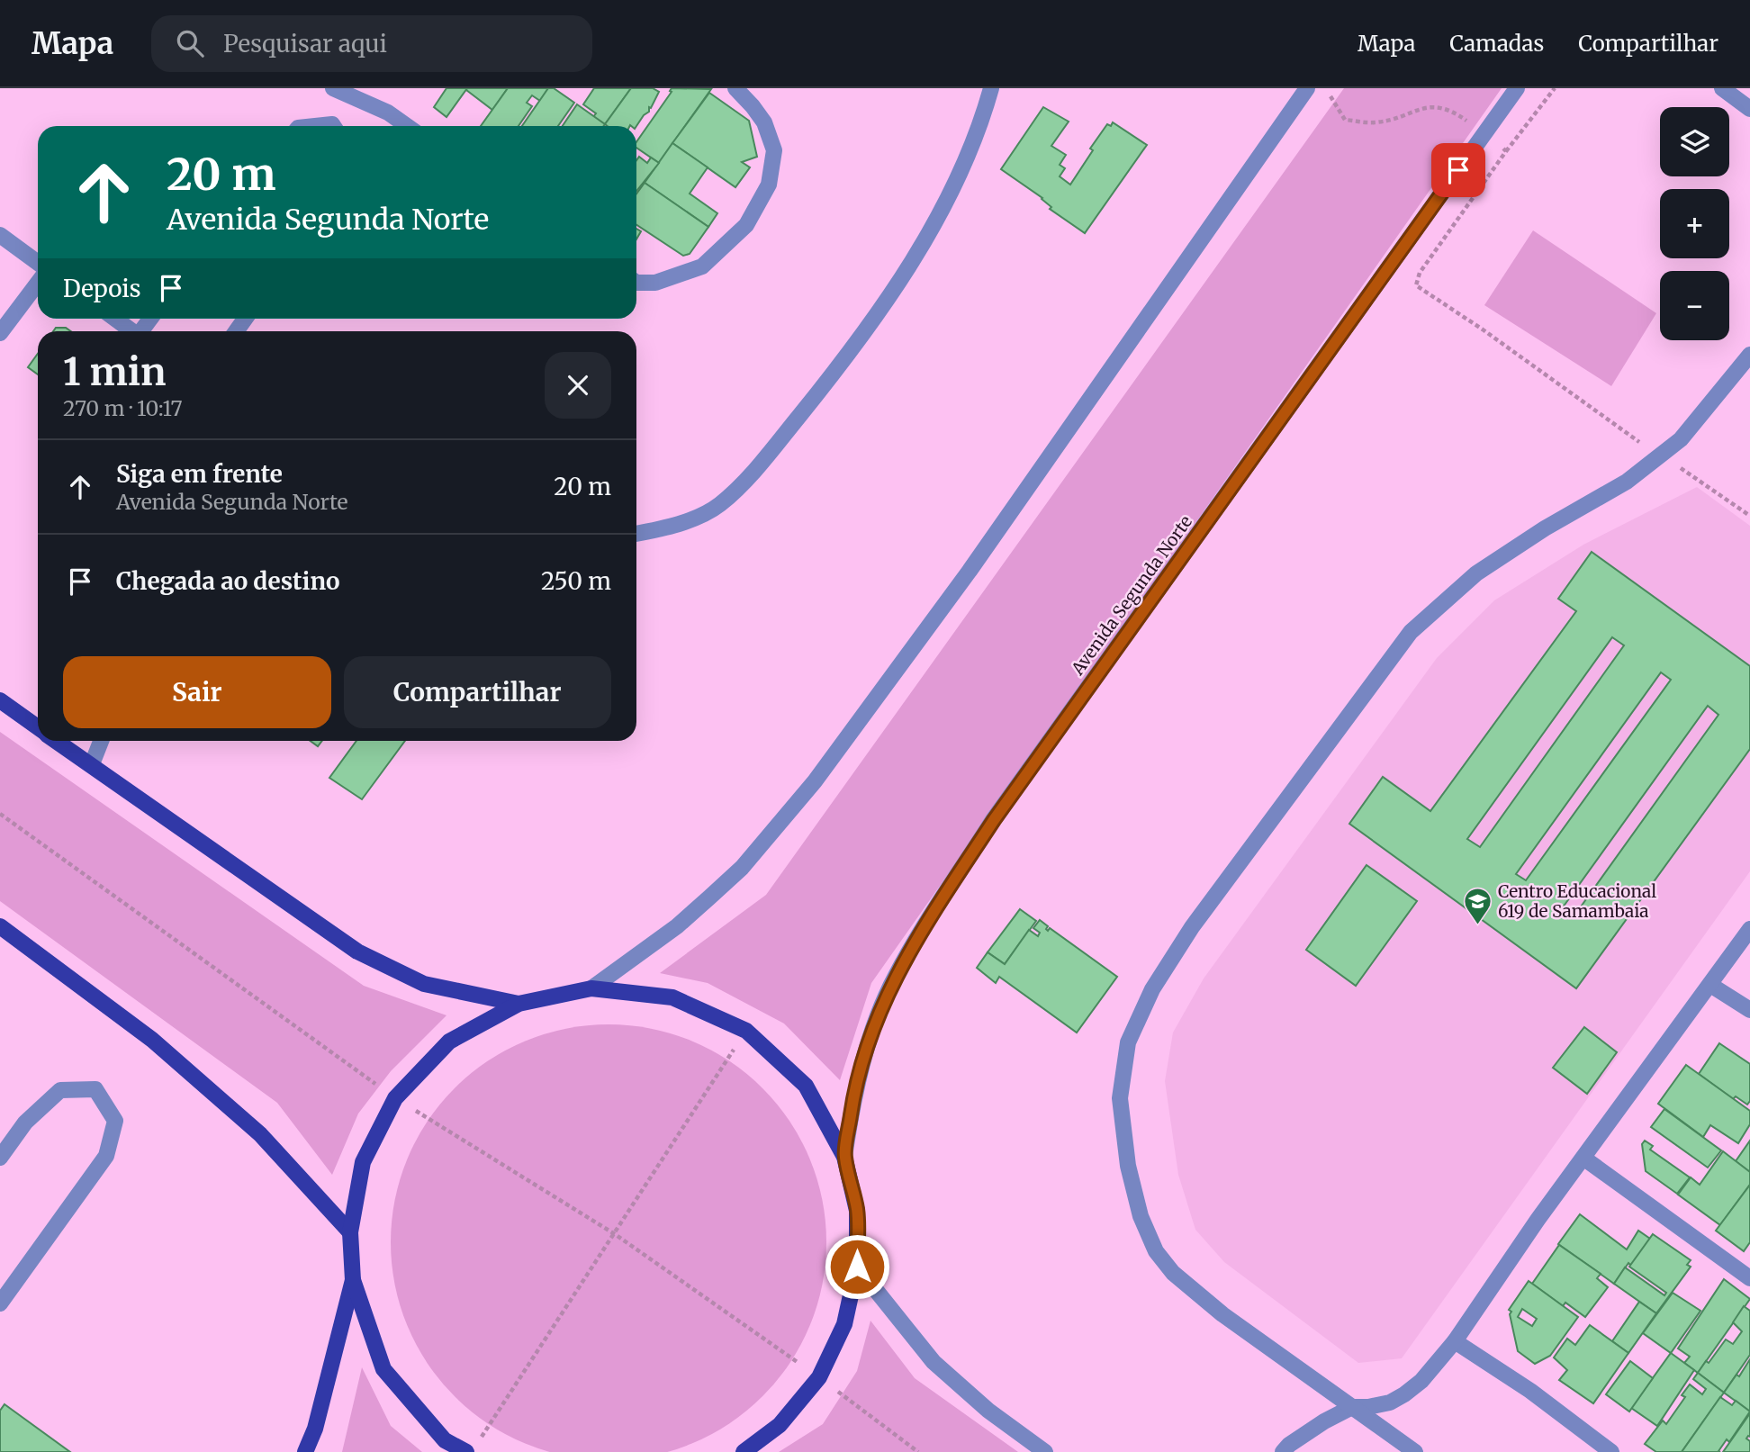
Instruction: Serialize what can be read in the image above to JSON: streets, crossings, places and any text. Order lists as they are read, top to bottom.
{
  "streets": {
    "street": ["Avenida Segunda Norte"]
  },
  "places": {
    "school or university": ["Centro Educacional 619 de Samambaia"]
  },
  "page": {
    "header": "Mapa",
    "search": "Pesquisar aqui",
    "nav": ["Mapa", "Camadas", "Compartilhar"],
    "map_buttons": ["+", "−"],
    "turn": ["20 m", "Avenida Segunda Norte"],
    "then": "Depois",
    "heading": ["1 min", "270 m · 10:17"],
    "list": [
      {
        "name": "Siga em frente",
        "note": "Avenida Segunda Norte",
        "value": "20 m"
      },
      {
        "name": "Chegada ao destino",
        "value": "250 m"
      }
    ],
    "buttons": ["Sair", "Compartilhar"]
  }
}
